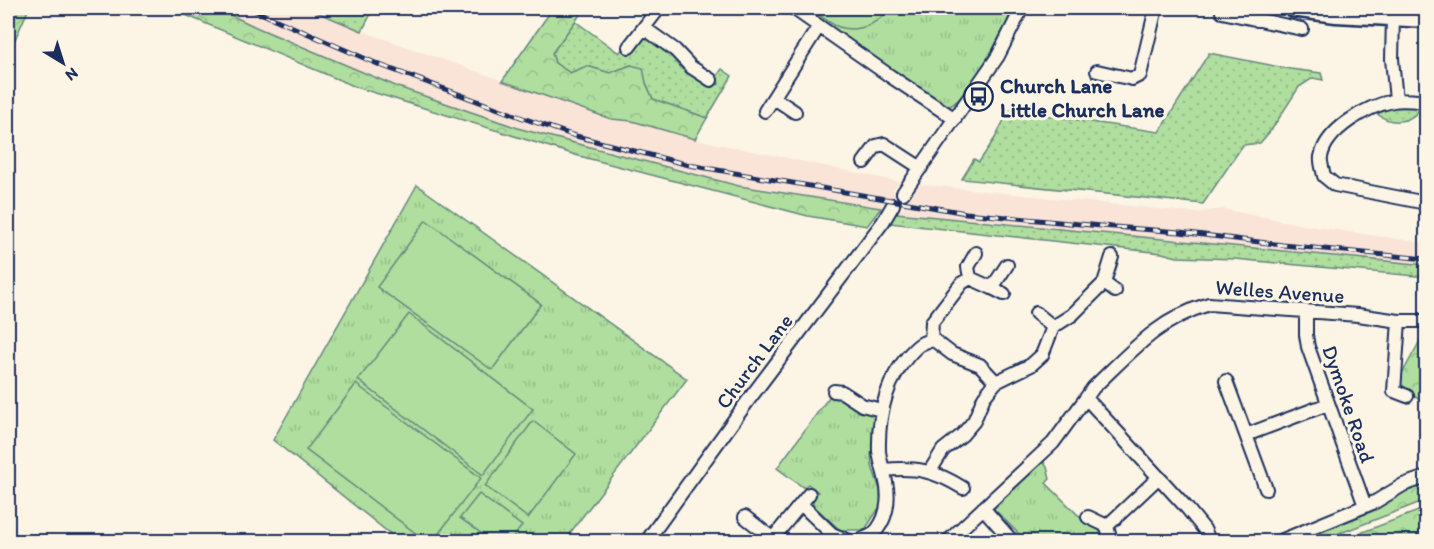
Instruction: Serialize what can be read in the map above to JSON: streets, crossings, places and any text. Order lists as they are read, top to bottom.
{
  "streets": {
    "street": ["Welles Avenue", "Church Lane", "Dymoke Road"]
  },
  "crossings": [
    ["Welles Avenue", "Dymoke Road"]
  ],
  "places": {
    "bus stop": ["Church Lane Little Church Lane"]
  },
  "north": "bottom right"
}
